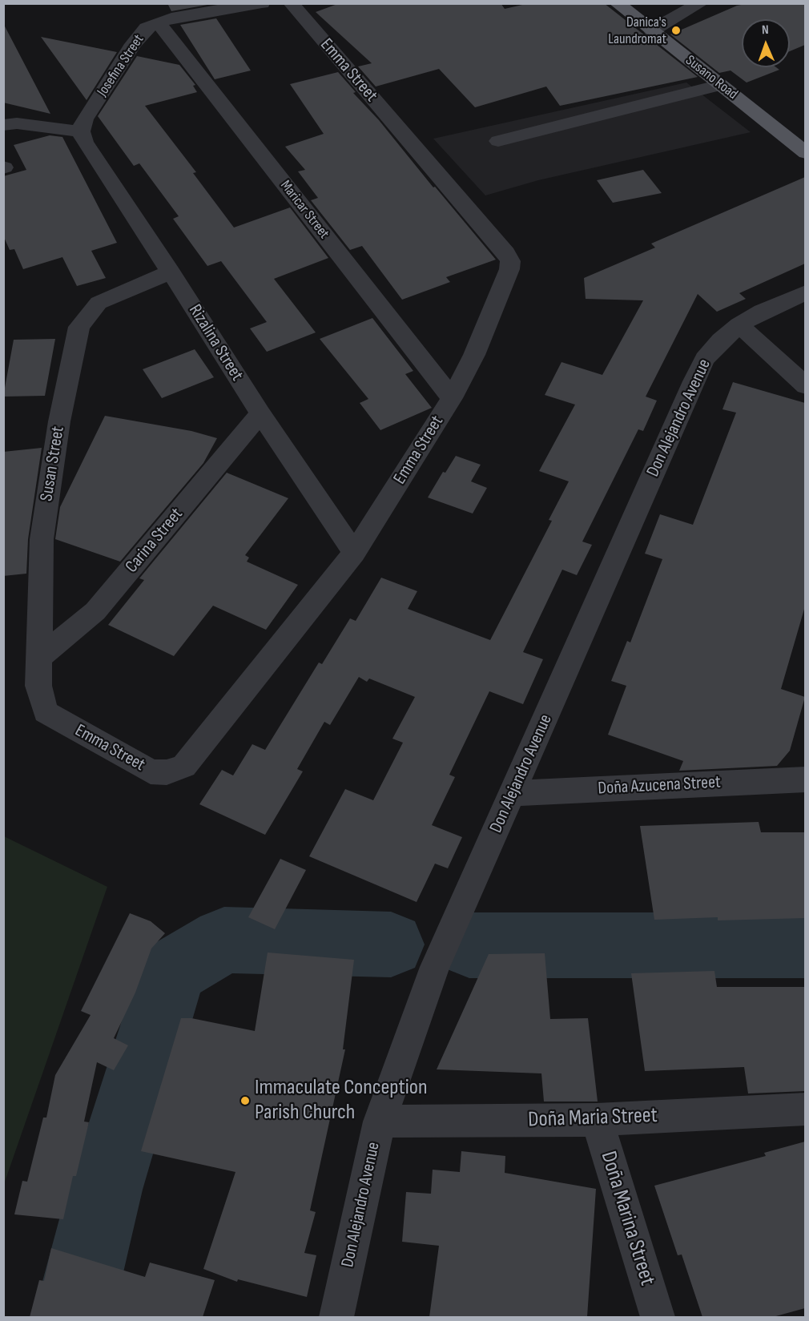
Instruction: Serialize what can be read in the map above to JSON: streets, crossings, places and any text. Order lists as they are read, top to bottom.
{
  "streets": {
    "main road": ["Susano Road"],
    "street": [
      "Josefina Street",
      "Emma Street",
      "Maricar Street",
      "Rizalina Street",
      "Don Alejandro Avenue",
      "Susan Street",
      "Carina Street",
      "Doña Azucena Street",
      "Doña Maria Street",
      "Doña Marina Street"
    ]
  },
  "crossings": [
    ["Josefina Street", "Maricar Street"],
    ["Josefina Street", "Rizalina Street"],
    ["Emma Street", "Maricar Street"],
    ["Emma Street", "Rizalina Street"],
    ["Emma Street", "Susan Street"],
    ["Rizalina Street", "Susan Street"],
    ["Rizalina Street", "Carina Street"],
    ["Don Alejandro Avenue", "Doña Azucena Street"],
    ["Don Alejandro Avenue", "Doña Maria Street"],
    ["Susan Street", "Carina Street"],
    ["Doña Maria Street", "Doña Marina Street"]
  ],
  "places": ["Danica's Laundromat", "Immaculate Conception Parish Church"],
  "north": "top"
}
